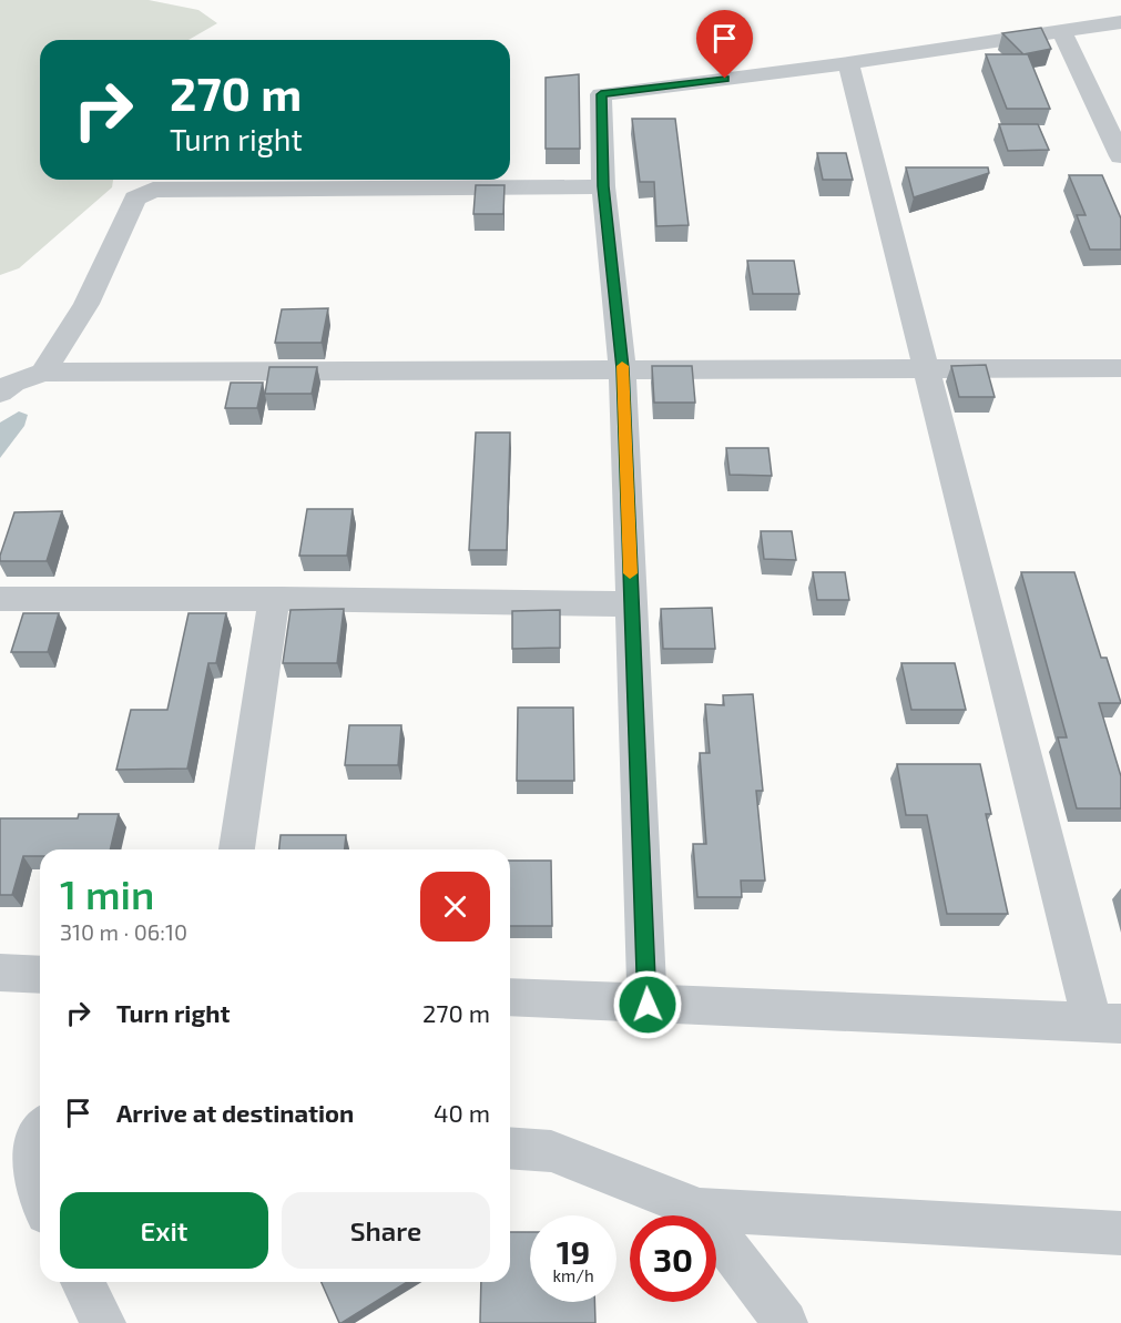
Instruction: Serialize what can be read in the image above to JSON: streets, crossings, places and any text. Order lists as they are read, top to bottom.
{
  "page": {
    "turn": ["270 m", "Turn right"],
    "heading": ["1 min", "310 m · 06:10"],
    "list": [
      {
        "name": "Turn right",
        "value": "270 m"
      },
      {
        "name": "Arrive at destination",
        "value": "40 m"
      }
    ],
    "buttons": ["Exit", "Share"],
    "speed": "19 km/h",
    "limit": "30"
  }
}
